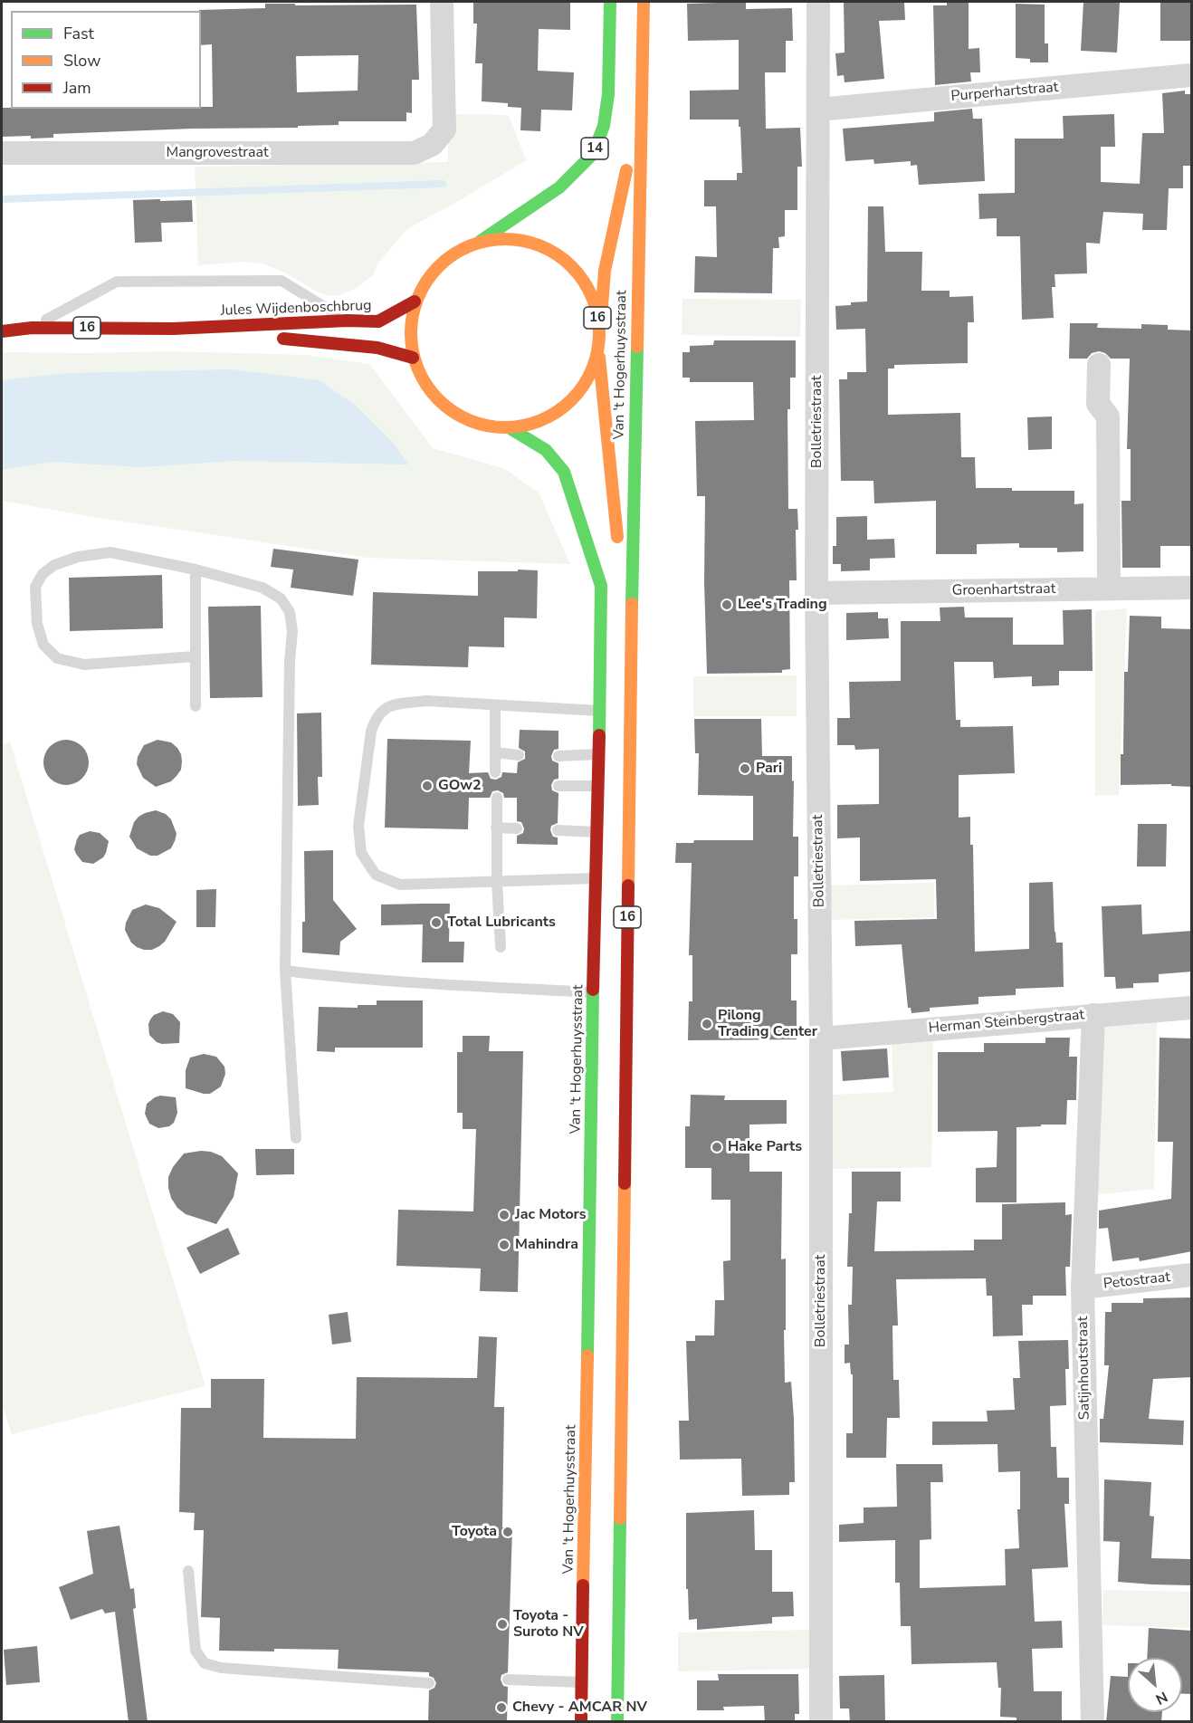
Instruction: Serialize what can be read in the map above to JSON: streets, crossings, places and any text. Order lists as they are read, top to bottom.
{
  "streets": {
    "main road": [
      "14",
      "Jules Wijdenboschbrug",
      "16",
      "Van 't Hogerhuysstraat"
    ],
    "street": [
      "Purperhartstraat",
      "Mangrovestraat",
      "Bolletriestraat",
      "Groenhartstraat",
      "Herman Steinbergstraat",
      "Petostraat",
      "Satijnhoutstraat"
    ]
  },
  "crossings": [
    ["Purperhartstraat", "Bolletriestraat"],
    ["14", "Jules Wijdenboschbrug"],
    ["14", "16"],
    ["14", "Van 't Hogerhuysstraat"],
    ["Jules Wijdenboschbrug", "16"],
    ["Jules Wijdenboschbrug", "Van 't Hogerhuysstraat"],
    ["16", "Van 't Hogerhuysstraat"],
    ["Bolletriestraat", "Groenhartstraat"],
    ["Bolletriestraat", "Herman Steinbergstraat"],
    ["Herman Steinbergstraat", "Satijnhoutstraat"],
    ["Petostraat", "Satijnhoutstraat"]
  ],
  "places": [
    "Lee's Trading",
    "Pari",
    "GOw2",
    "Total Lubricants",
    "Pilong Trading Center",
    "Hake Parts",
    "Jac Motors",
    "Mahindra",
    "Toyota",
    "Toyota - Suroto NV",
    "Chevy - AMCAR NV"
  ],
  "legend": ["Fast", "Slow", "Jam"],
  "north": "bottom right"
}
